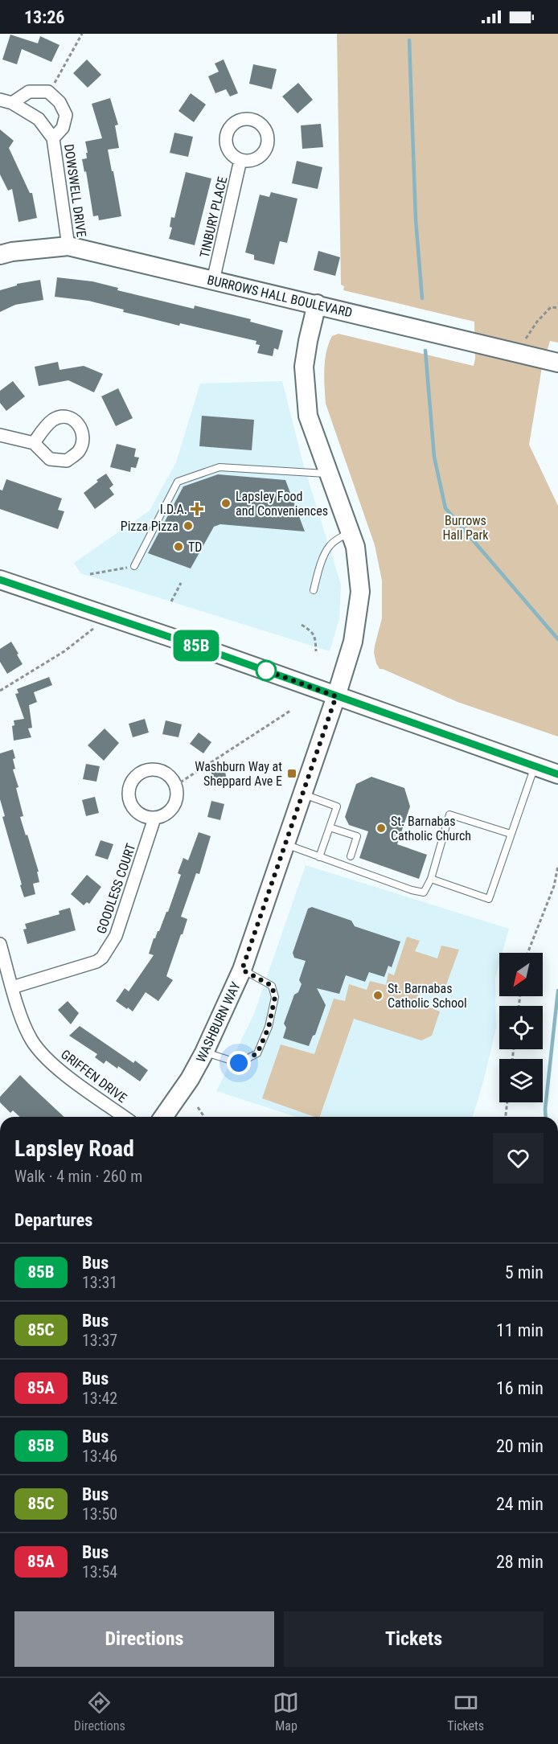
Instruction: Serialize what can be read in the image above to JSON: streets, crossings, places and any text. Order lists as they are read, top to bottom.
{
  "streets": {
    "street": [
      "DOWSWELL DRIVE",
      "TINBURY PLACE",
      "BURROWS HALL BOULEVARD",
      "GOODLESS COURT",
      "WASHBURN WAY",
      "GRIFFEN DRIVE"
    ]
  },
  "crossings": [
    ["DOWSWELL DRIVE", "BURROWS HALL BOULEVARD"],
    ["TINBURY PLACE", "BURROWS HALL BOULEVARD"],
    ["BURROWS HALL BOULEVARD", "WASHBURN WAY"],
    ["GOODLESS COURT", "GRIFFEN DRIVE"]
  ],
  "parks": ["Burrows Hall Park"],
  "places": {
    "other": [
      "Lapsley Food and Conveniences",
      "Pizza Pizza",
      "TD",
      "St. Barnabas Catholic Church",
      "St. Barnabas Catholic School"
    ],
    "health": ["I.D.A."],
    "transit": ["Washburn Way at Sheppard Ave E"]
  },
  "lines": ["bus line 85B"],
  "north": "bottom left",
  "page": {
    "status": "13:26",
    "on_map": "85B",
    "heading": [
      ["Lapsley Road", "Walk · 4 min · 260 m"],
      "Departures"
    ],
    "list": [
      {
        "mark": "85B",
        "name": "Bus",
        "note": "13:31",
        "value": "5 min"
      },
      {
        "mark": "85C",
        "name": "Bus",
        "note": "13:37",
        "value": "11 min"
      },
      {
        "mark": "85A",
        "name": "Bus",
        "note": "13:42",
        "value": "16 min"
      },
      {
        "mark": "85B",
        "name": "Bus",
        "note": "13:46",
        "value": "20 min"
      },
      {
        "mark": "85C",
        "name": "Bus",
        "note": "13:50",
        "value": "24 min"
      },
      {
        "mark": "85A",
        "name": "Bus",
        "note": "13:54",
        "value": "28 min"
      }
    ],
    "buttons": ["Directions", "Tickets"],
    "tabs": ["Directions", "Map", "Tickets"]
  }
}
